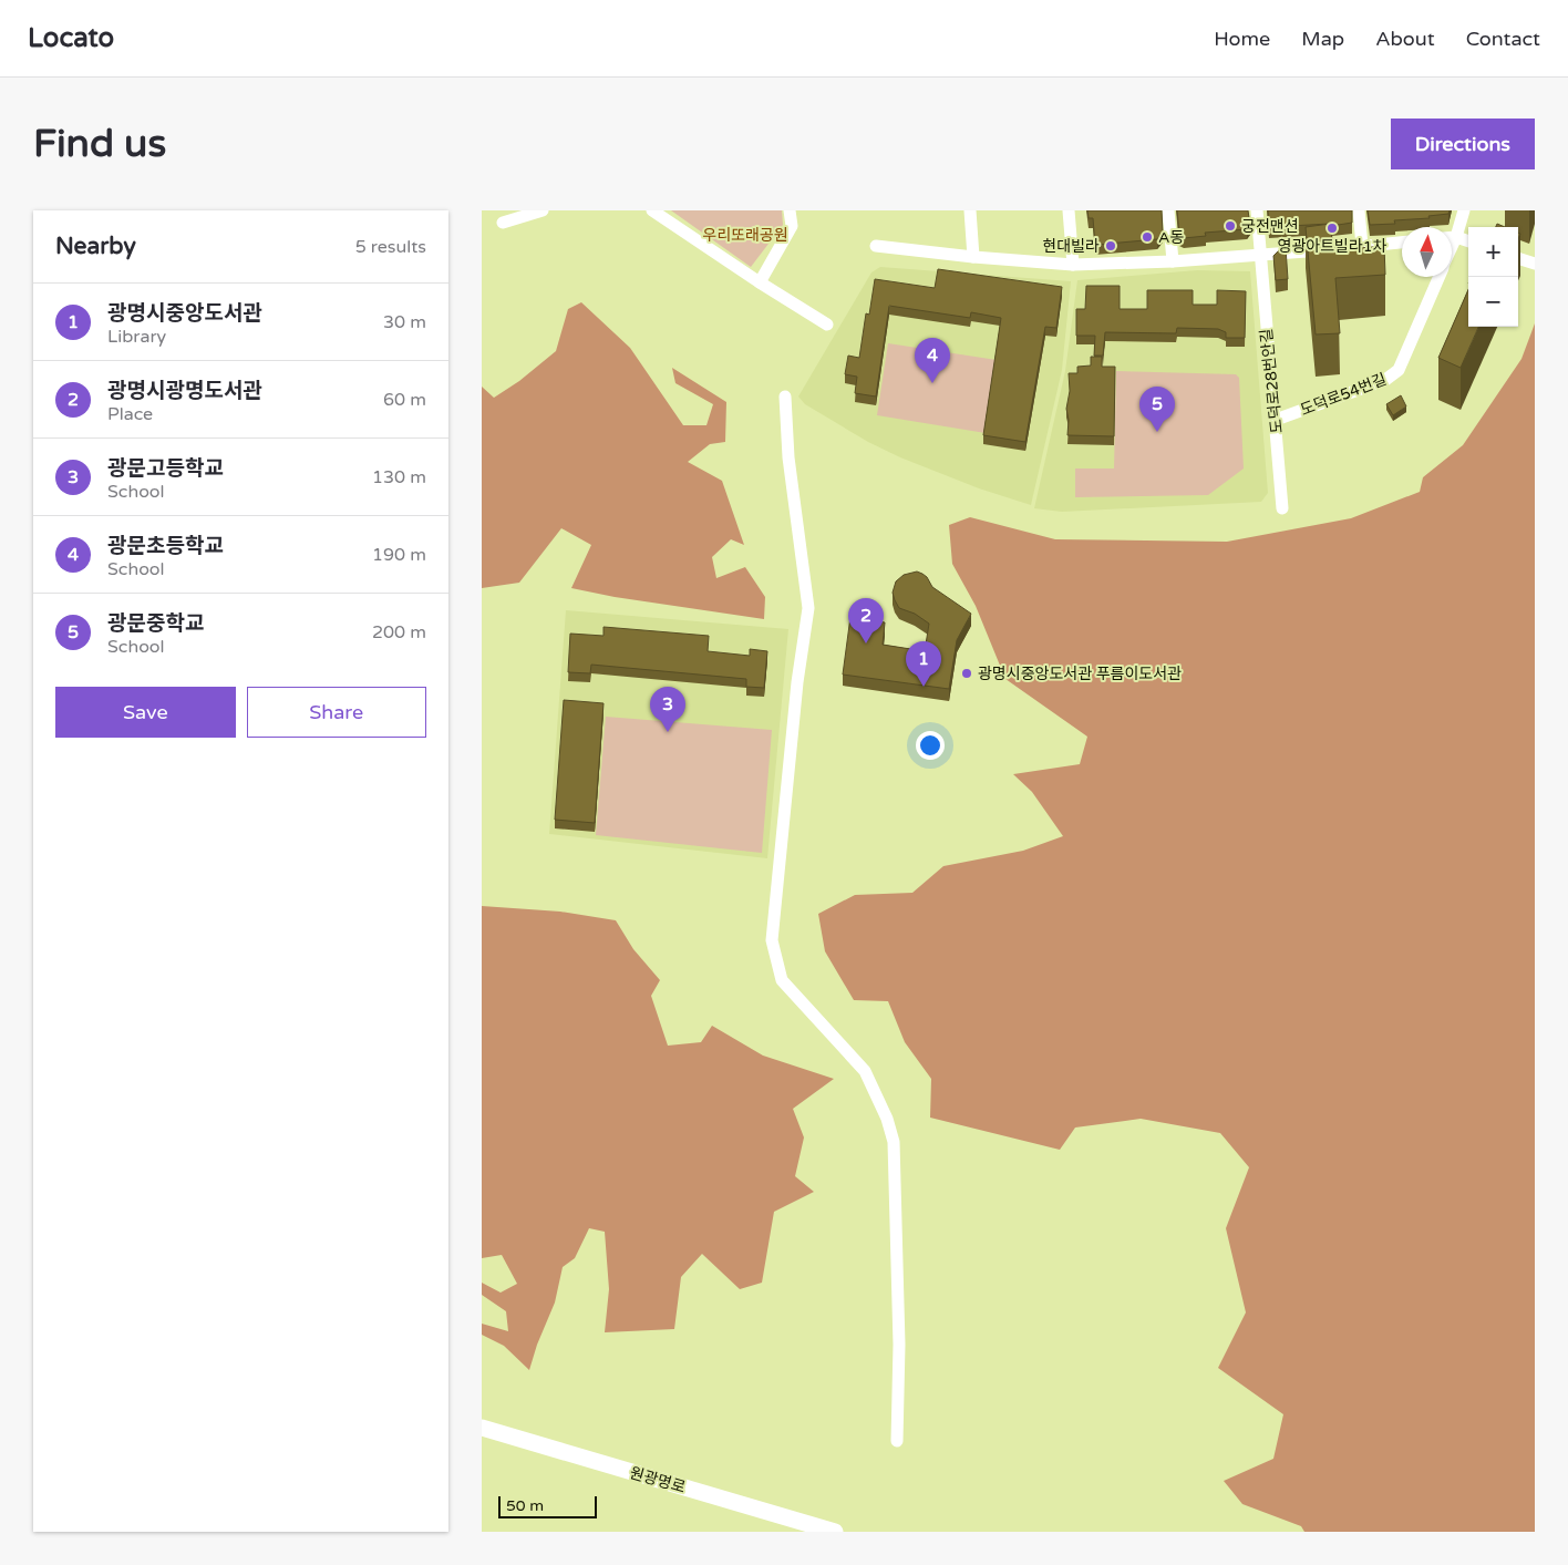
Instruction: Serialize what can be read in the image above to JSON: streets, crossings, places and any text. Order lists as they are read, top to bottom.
{
  "streets": {
    "street": ["도덕로28번안길", "도덕로54번길", "원광명로"]
  },
  "crossings": [
    ["도덕로28번안길", "도덕로54번길"]
  ],
  "parks": ["우리또래공원"],
  "places": [
    "궁전맨션",
    "영광아트빌라1차",
    "A동",
    "현대빌라",
    "광명시중앙도서관 푸름이도서관"
  ],
  "scale_bar": "50 m",
  "north": "top",
  "page": {
    "header": "Locato",
    "nav": [
      "Home",
      "Map",
      "About",
      "Contact"
    ],
    "buttons": [
      "Directions",
      ["Save", "Share"]
    ],
    "title": "Find us",
    "heading": ["Nearby", "5 results"],
    "map_buttons": ["+", "−"],
    "list": [
      {
        "mark": "1",
        "name": "광명시중앙도서관",
        "note": "Library",
        "value": "30 m"
      },
      {
        "mark": "2",
        "name": "광명시광명도서관",
        "note": "Place",
        "value": "60 m"
      },
      {
        "mark": "3",
        "name": "광문고등학교",
        "note": "School",
        "value": "130 m"
      },
      {
        "mark": "4",
        "name": "광문초등학교",
        "note": "School",
        "value": "190 m"
      },
      {
        "mark": "5",
        "name": "광문중학교",
        "note": "School",
        "value": "200 m"
      }
    ],
    "pins": [
      "4",
      "5",
      "2",
      "1",
      "3"
    ],
    "scale": "50 m"
  }
}
